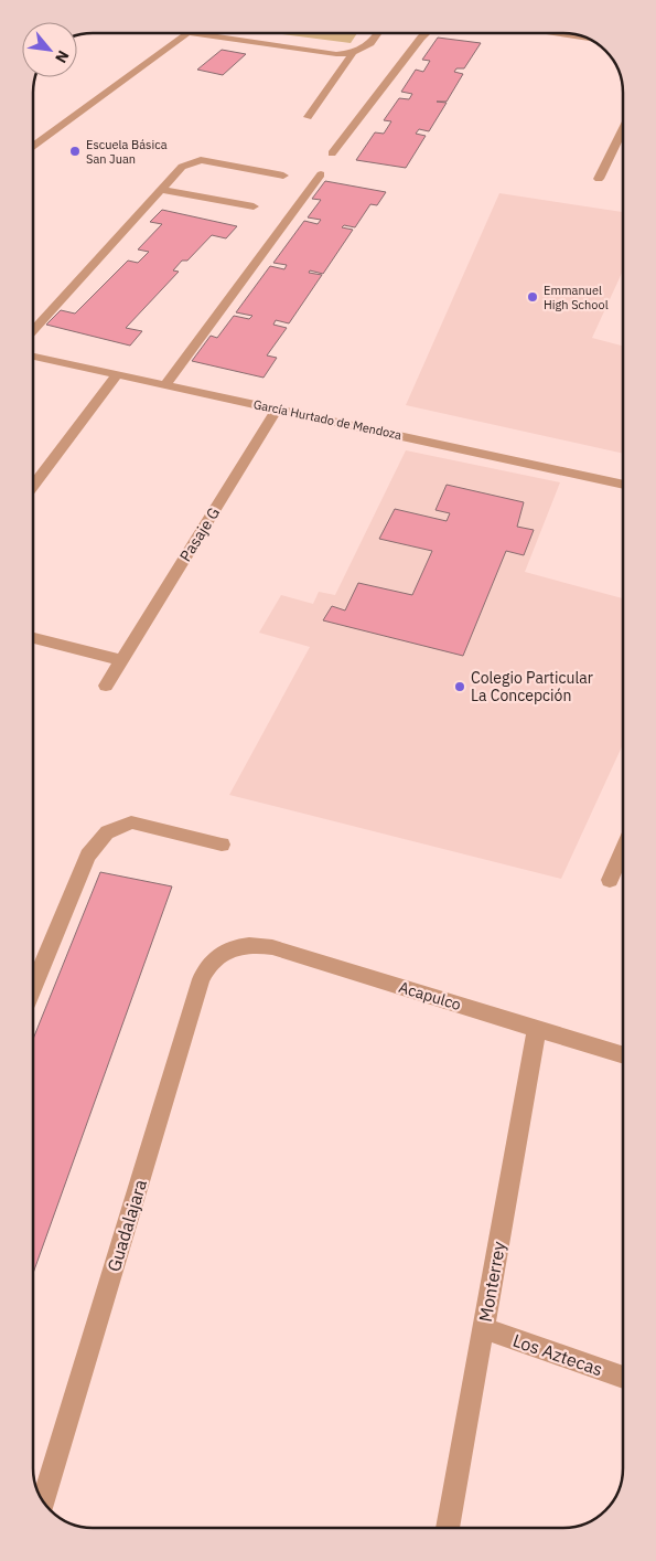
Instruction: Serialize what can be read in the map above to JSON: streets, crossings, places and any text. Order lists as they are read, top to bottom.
{
  "streets": {
    "street": [
      "García Hurtado de Mendoza",
      "Pasaje G",
      "Acapulco",
      "Guadalajara",
      "Monterrey",
      "Los Aztecas"
    ]
  },
  "crossings": [
    ["García Hurtado de Mendoza", "Pasaje G"],
    ["Acapulco", "Guadalajara"],
    ["Acapulco", "Monterrey"],
    ["Monterrey", "Los Aztecas"]
  ],
  "places": ["Escuela Básica San Juan", "Emmanuel High School", "Colegio Particular La Concepción"],
  "north": "bottom right"
}
